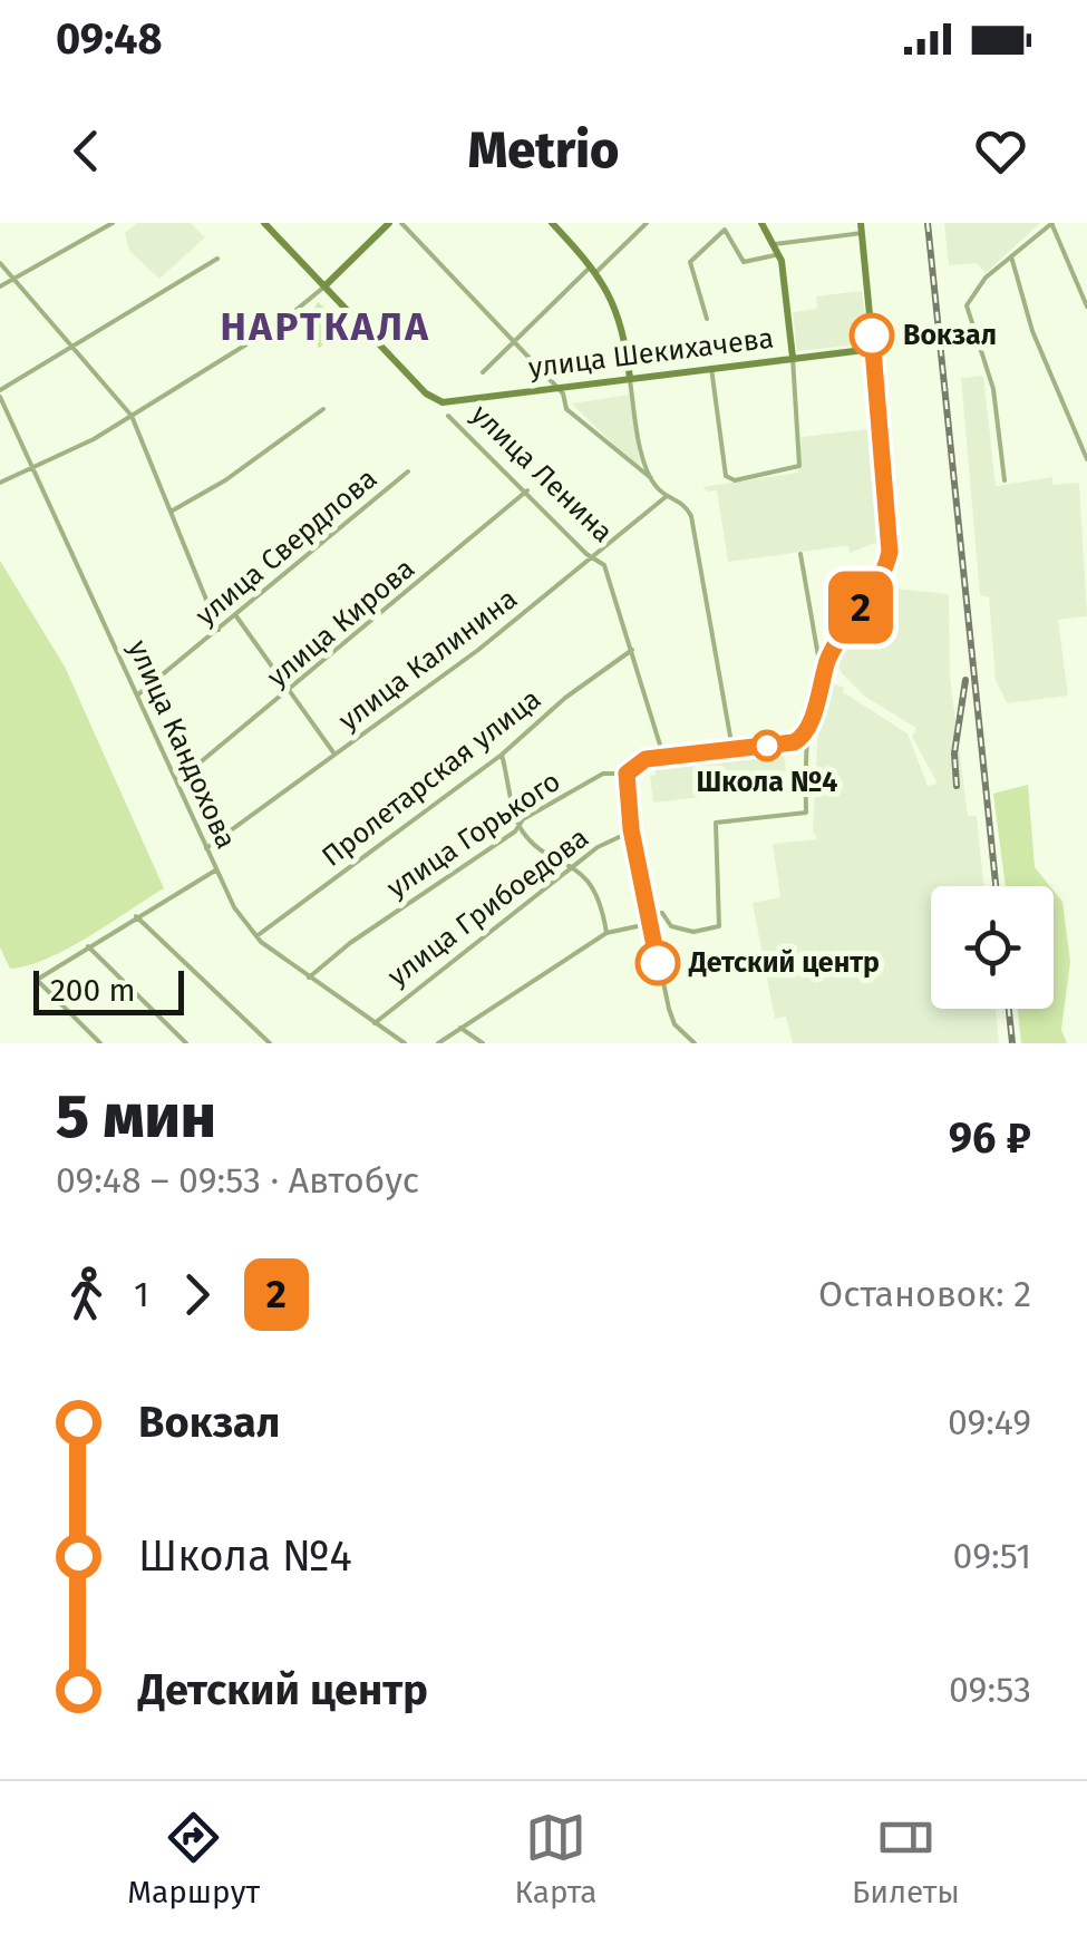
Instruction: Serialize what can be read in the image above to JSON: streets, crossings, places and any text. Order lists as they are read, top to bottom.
{
  "streets": {
    "street": [
      "улица Шекихачева",
      "улица Ленина",
      "улица Свердлова",
      "улица Кирова",
      "улица Калинина",
      "улица Кандохова",
      "Пролетарская улица",
      "улица Горького",
      "улица Грибоедова"
    ]
  },
  "crossings": [
    ["улица Шекихачева", "улица Ленина"],
    ["улица Ленина", "улица Кирова"],
    ["улица Ленина", "улица Калинина"],
    ["улица Ленина", "Пролетарская улица"],
    ["улица Ленина", "улица Горького"],
    ["улица Свердлова", "улица Кандохова"],
    ["улица Кирова", "улица Кандохова"],
    ["улица Калинина", "улица Кандохова"],
    ["улица Кандохова", "Пролетарская улица"],
    ["улица Кандохова", "улица Горького"],
    ["улица Кандохова", "улица Грибоедова"]
  ],
  "districts": ["НАРТКАЛА"],
  "places": ["Вокзал", "Школа №4", "Детский центр"],
  "lines": ["bus line 2"],
  "scale_bar": "200 m",
  "page": {
    "status": "09:48",
    "header": "Metrio",
    "on_map": "2",
    "scale": "200 m",
    "heading": ["5 мин", "09:48 – 09:53 · Автобус", "96 ₽"],
    "legs": ["1", "2", "Остановок: 2"],
    "list": [
      {
        "name": "Вокзал",
        "value": "09:49"
      },
      {
        "name": "Школа №4",
        "value": "09:51"
      },
      {
        "name": "Детский центр",
        "value": "09:53"
      }
    ],
    "tabs": ["Маршрут", "Карта", "Билеты"]
  }
}
